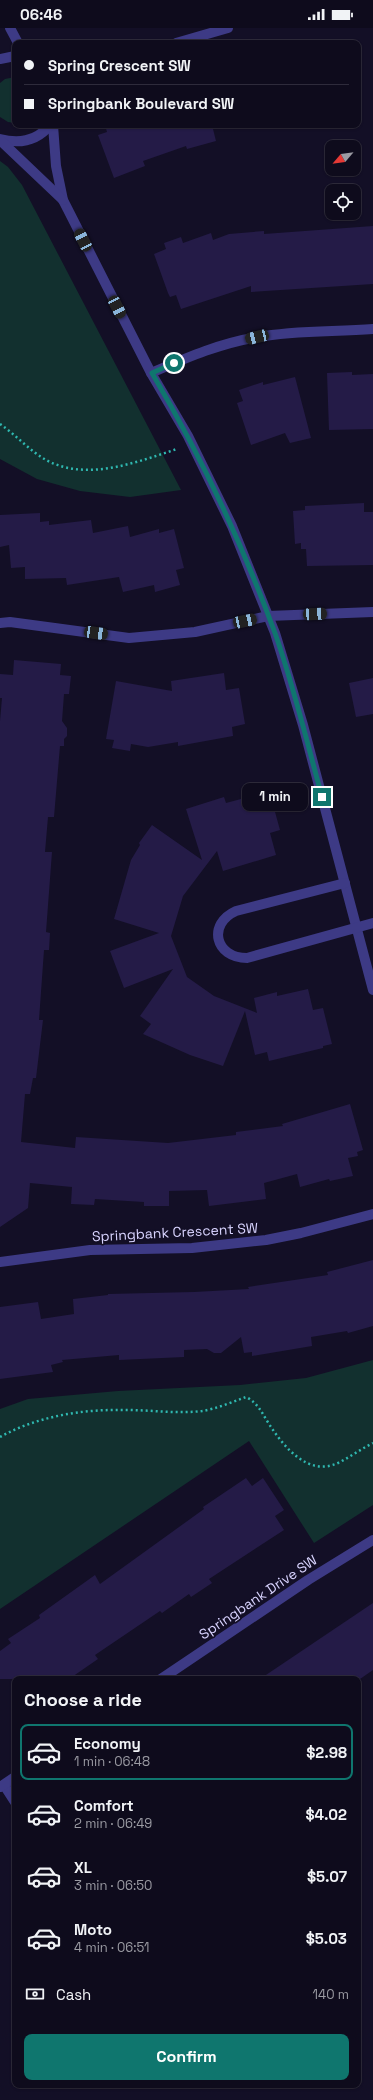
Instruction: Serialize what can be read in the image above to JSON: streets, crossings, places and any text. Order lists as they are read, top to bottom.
{
  "streets": {
    "street": ["Springbank Crescent SW", "Springbank Drive SW"]
  },
  "north": "bottom left",
  "page": {
    "status": "06:46",
    "banner": ["Spring Crescent SW", "Springbank Boulevard SW"],
    "bubble": "1 min",
    "heading": "Choose a ride",
    "list": [
      {
        "name": "Economy",
        "note": "1 min · 06:48",
        "value": "$2.98"
      },
      {
        "name": "Comfort",
        "note": "2 min · 06:49",
        "value": "$4.02"
      },
      {
        "name": "XL",
        "note": "3 min · 06:50",
        "value": "$5.07"
      },
      {
        "name": "Moto",
        "note": "4 min · 06:51",
        "value": "$5.03"
      }
    ],
    "pay": ["Cash", "140 m"],
    "buttons": "Confirm"
  }
}
